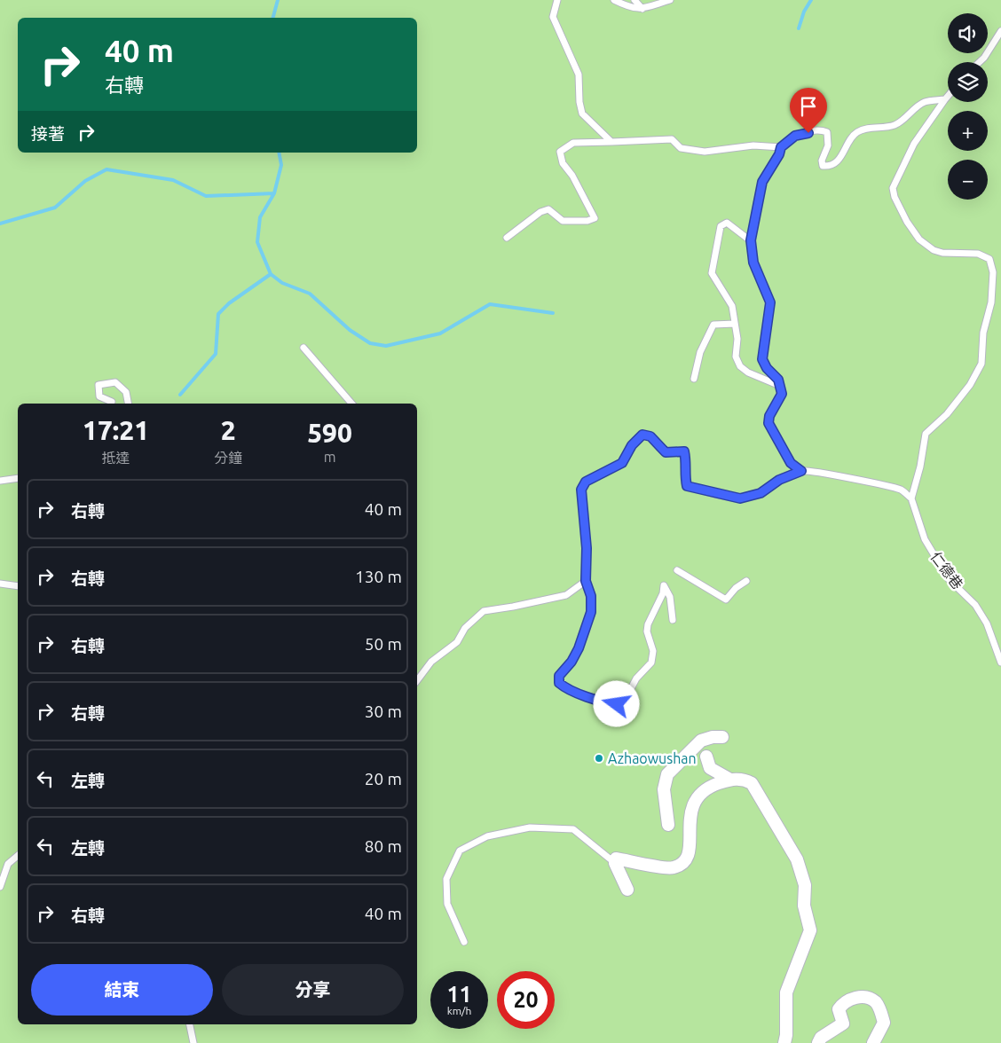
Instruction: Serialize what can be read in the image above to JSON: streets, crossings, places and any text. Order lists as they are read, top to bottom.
{
  "streets": {
    "lane": ["仁德巷"]
  },
  "places": ["Azhaowushan"],
  "page": {
    "map_buttons": ["+", "−"],
    "turn": ["40 m", "右轉"],
    "then": "接著",
    "eta": [
      "17:21",
      "抵達",
      "2",
      "分鐘",
      "590",
      "m"
    ],
    "list": [
      {
        "name": "右轉",
        "value": "40 m"
      },
      {
        "name": "右轉",
        "value": "130 m"
      },
      {
        "name": "右轉",
        "value": "50 m"
      },
      {
        "name": "右轉",
        "value": "30 m"
      },
      {
        "name": "左轉",
        "value": "20 m"
      },
      {
        "name": "左轉",
        "value": "80 m"
      },
      {
        "name": "右轉",
        "value": "40 m"
      }
    ],
    "buttons": ["結束", "分享"],
    "speed": "11 km/h",
    "limit": "20"
  }
}
